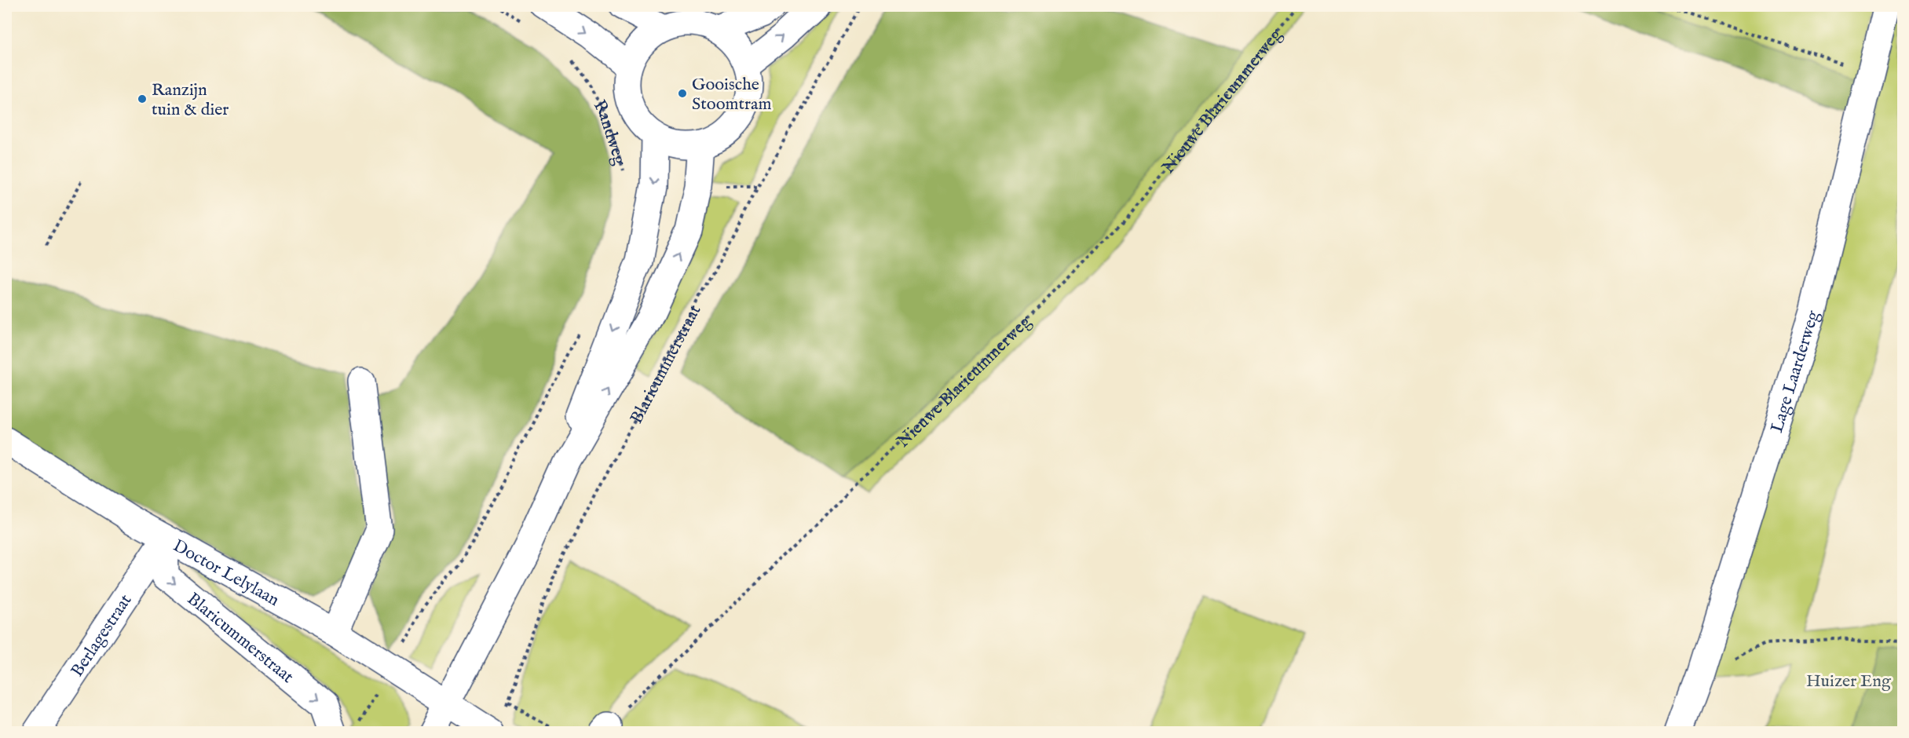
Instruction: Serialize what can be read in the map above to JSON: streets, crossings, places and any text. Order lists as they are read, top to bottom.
{
  "streets": {
    "street": [
      "Blaricummerstraat",
      "Lage Laarderweg",
      "Doctor Lelylaan",
      "Berlagestraat"
    ],
    "path": ["Nieuwe Blaricummerweg", "Randweg"]
  },
  "crossings": [
    ["Randweg", "Blaricummerstraat"],
    ["Blaricummerstraat", "Doctor Lelylaan"],
    ["Blaricummerstraat", "Berlagestraat"],
    ["Doctor Lelylaan", "Berlagestraat"]
  ],
  "parks": ["Huizer Eng"],
  "places": ["Gooische Stoomtram", "Ranzijn tuin & dier"]
}
